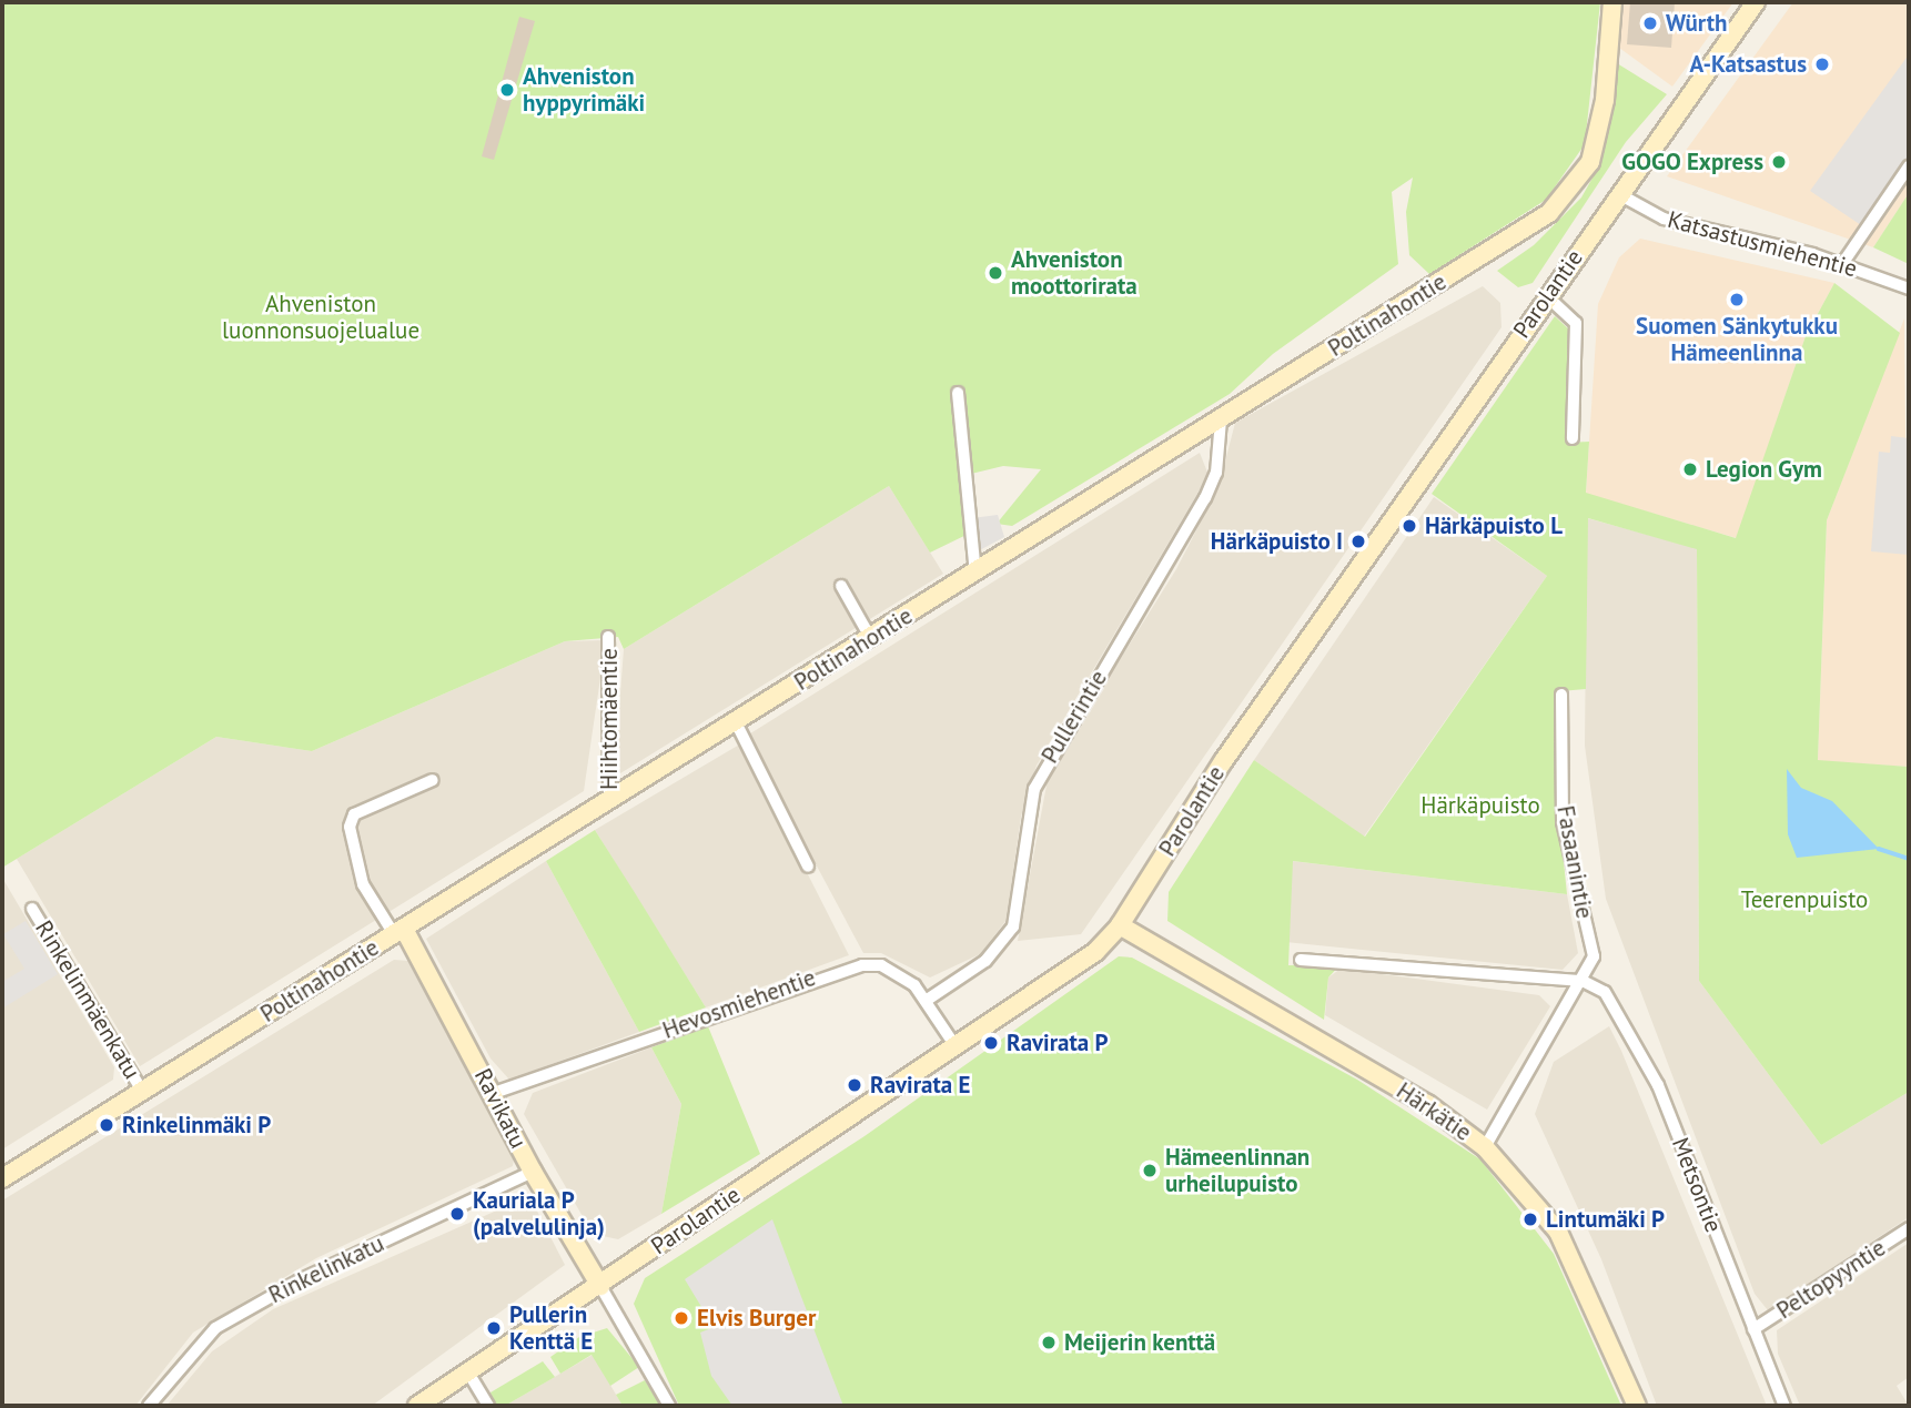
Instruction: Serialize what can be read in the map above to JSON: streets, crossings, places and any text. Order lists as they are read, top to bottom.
{
  "streets": {
    "main road": [
      "Parolantie",
      "Poltinahontie",
      "Ravikatu",
      "Härkätie"
    ],
    "street": [
      "Katsastusmiehentie",
      "Pullerintie",
      "Hiihtomäentie",
      "Fasaanintie",
      "Rinkelinmäenkatu",
      "Hevosmiehentie",
      "Metsontie",
      "Rinkelinkatu",
      "Peltopyyntie"
    ]
  },
  "crossings": [
    ["Katsastusmiehentie", "Parolantie"],
    ["Parolantie", "Hevosmiehentie"],
    ["Parolantie", "Ravikatu"],
    ["Parolantie", "Härkätie"],
    ["Poltinahontie", "Pullerintie"],
    ["Poltinahontie", "Hiihtomäentie"],
    ["Poltinahontie", "Rinkelinmäenkatu"],
    ["Poltinahontie", "Ravikatu"],
    ["Pullerintie", "Hevosmiehentie"],
    ["Fasaanintie", "Metsontie"],
    ["Hevosmiehentie", "Ravikatu"],
    ["Ravikatu", "Rinkelinkatu"],
    ["Metsontie", "Peltopyyntie"]
  ],
  "parks": ["Ahveniston luonnonsuojelualue", "Härkäpuisto", "Teerenpuisto"],
  "places": [
    "Würth",
    "A-Katsastus",
    "Ahveniston hyppyrimäki",
    "GOGO Express",
    "Ahveniston moottorirata",
    "Suomen Sänkytukku Hämeenlinna",
    "Legion Gym",
    "Härkäpuisto L",
    "Härkäpuisto I",
    "Ravirata P",
    "Ravirata E",
    "Rinkelinmäki P",
    "Hämeenlinnan urheilupuisto",
    "Kauriala P (palvelulinja)",
    "Lintumäki P",
    "Elvis Burger",
    "Pullerin Kenttä E",
    "Meijerin kenttä"
  ]
}
